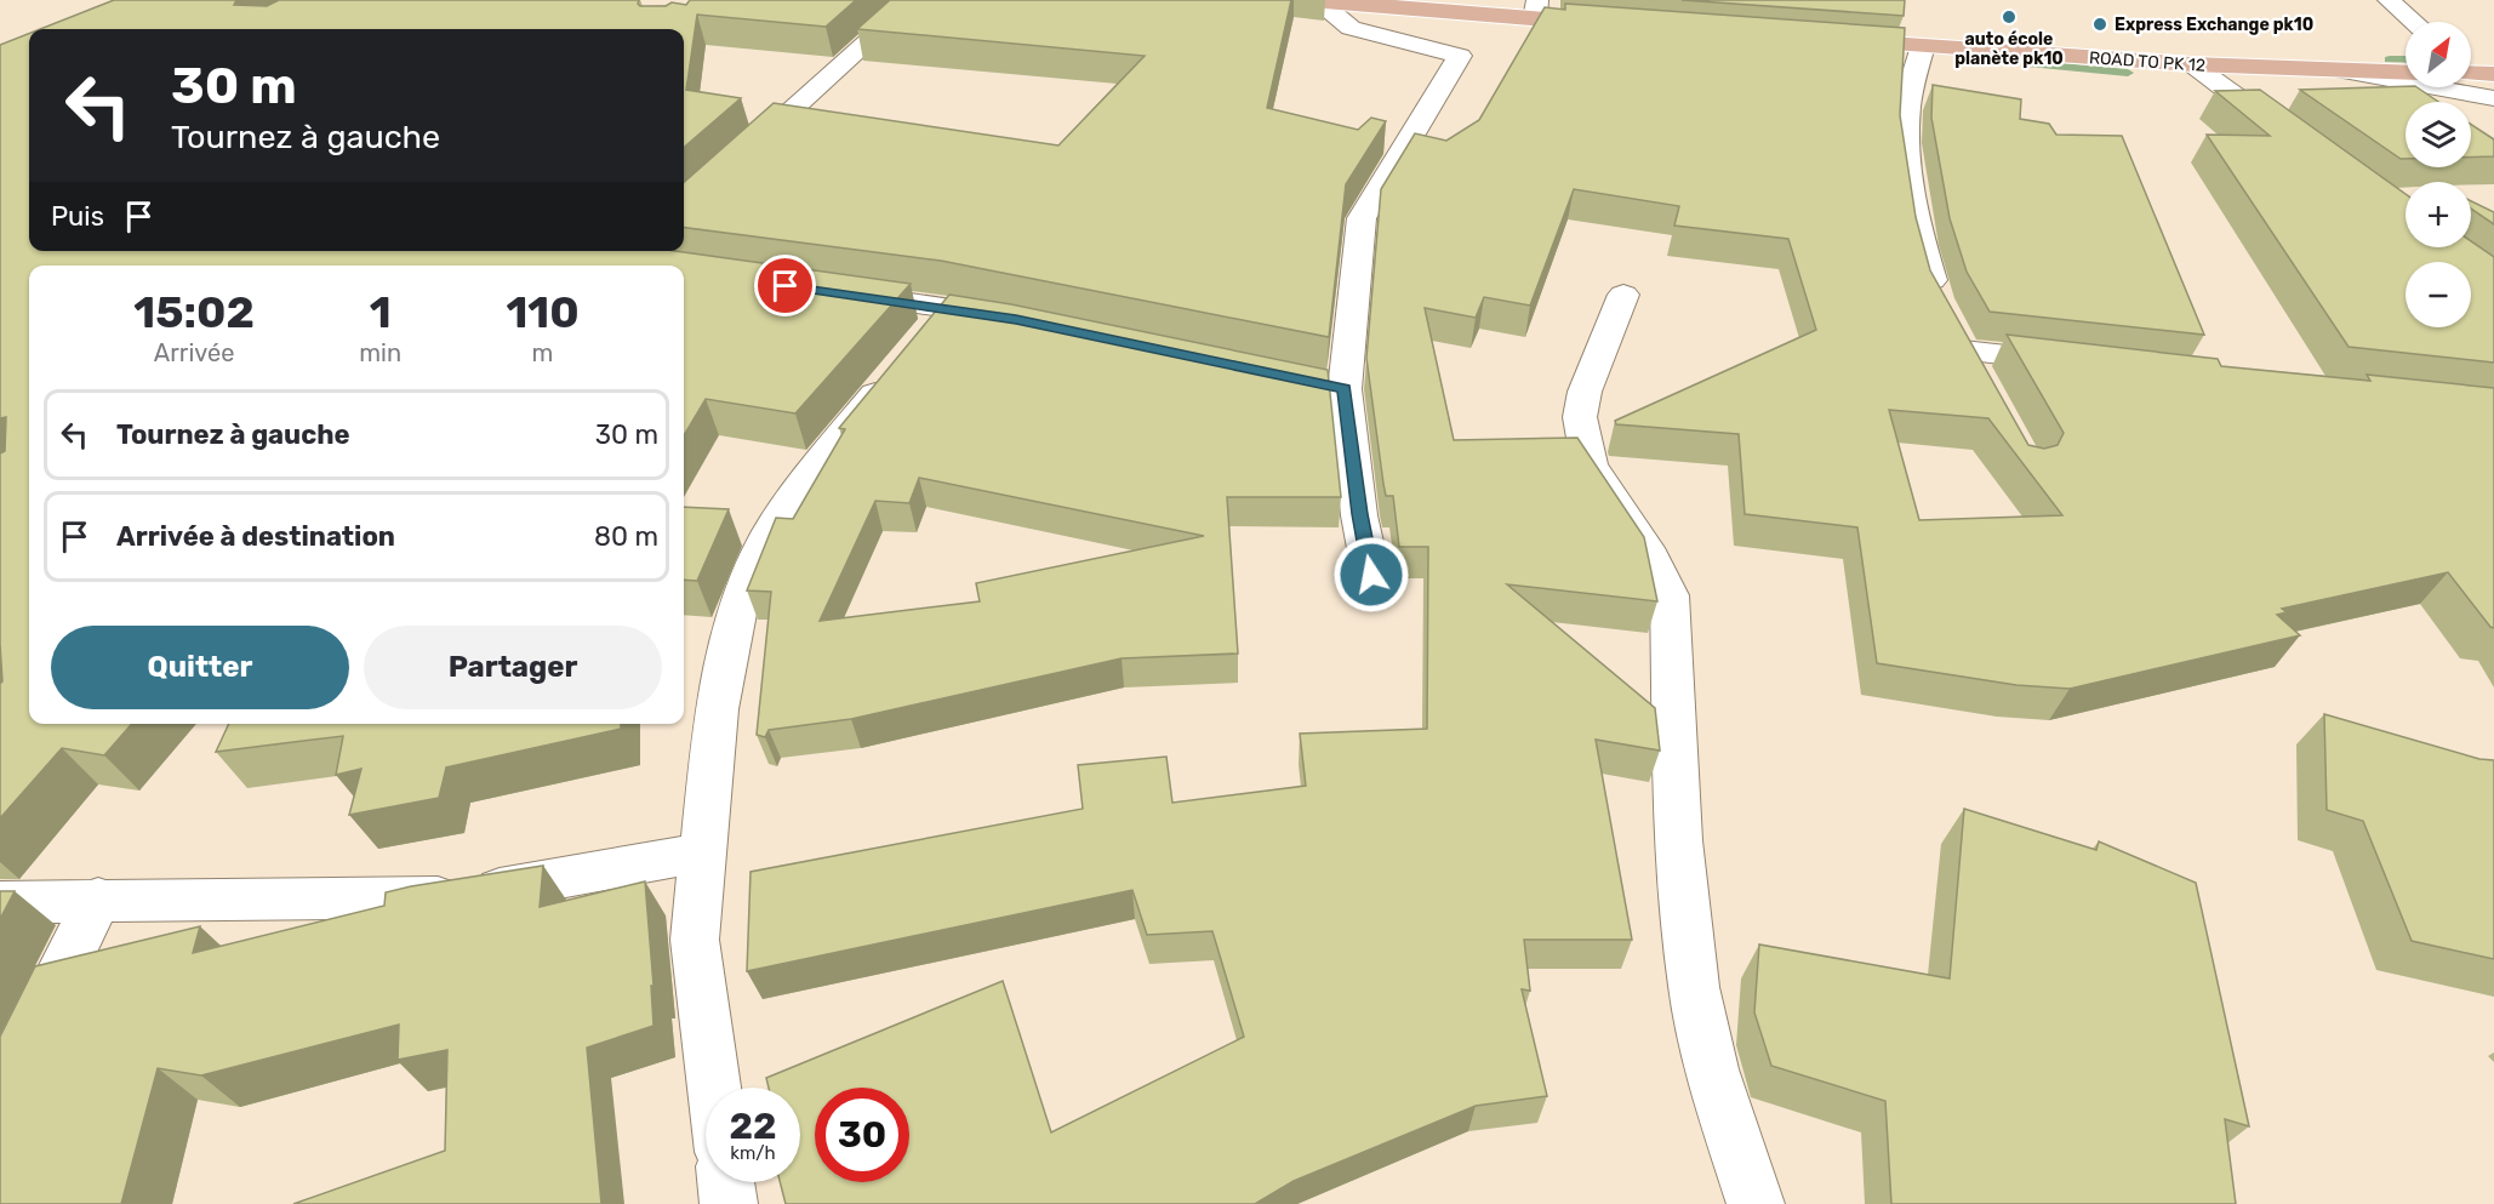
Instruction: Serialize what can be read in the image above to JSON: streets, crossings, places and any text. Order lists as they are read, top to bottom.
{
  "streets": {
    "main road": ["ROAD TO PK 12"]
  },
  "places": ["auto école planète pk10", "Express Exchange pk10"],
  "north": "top right",
  "page": {
    "map_buttons": ["+", "−"],
    "turn": ["30 m", "Tournez à gauche"],
    "then": "Puis",
    "eta": [
      "15:02",
      "Arrivée",
      "1",
      "min",
      "110",
      "m"
    ],
    "list": [
      {
        "name": "Tournez à gauche",
        "value": "30 m"
      },
      {
        "name": "Arrivée à destination",
        "value": "80 m"
      }
    ],
    "buttons": ["Quitter", "Partager"],
    "speed": "22 km/h",
    "limit": "30"
  }
}
